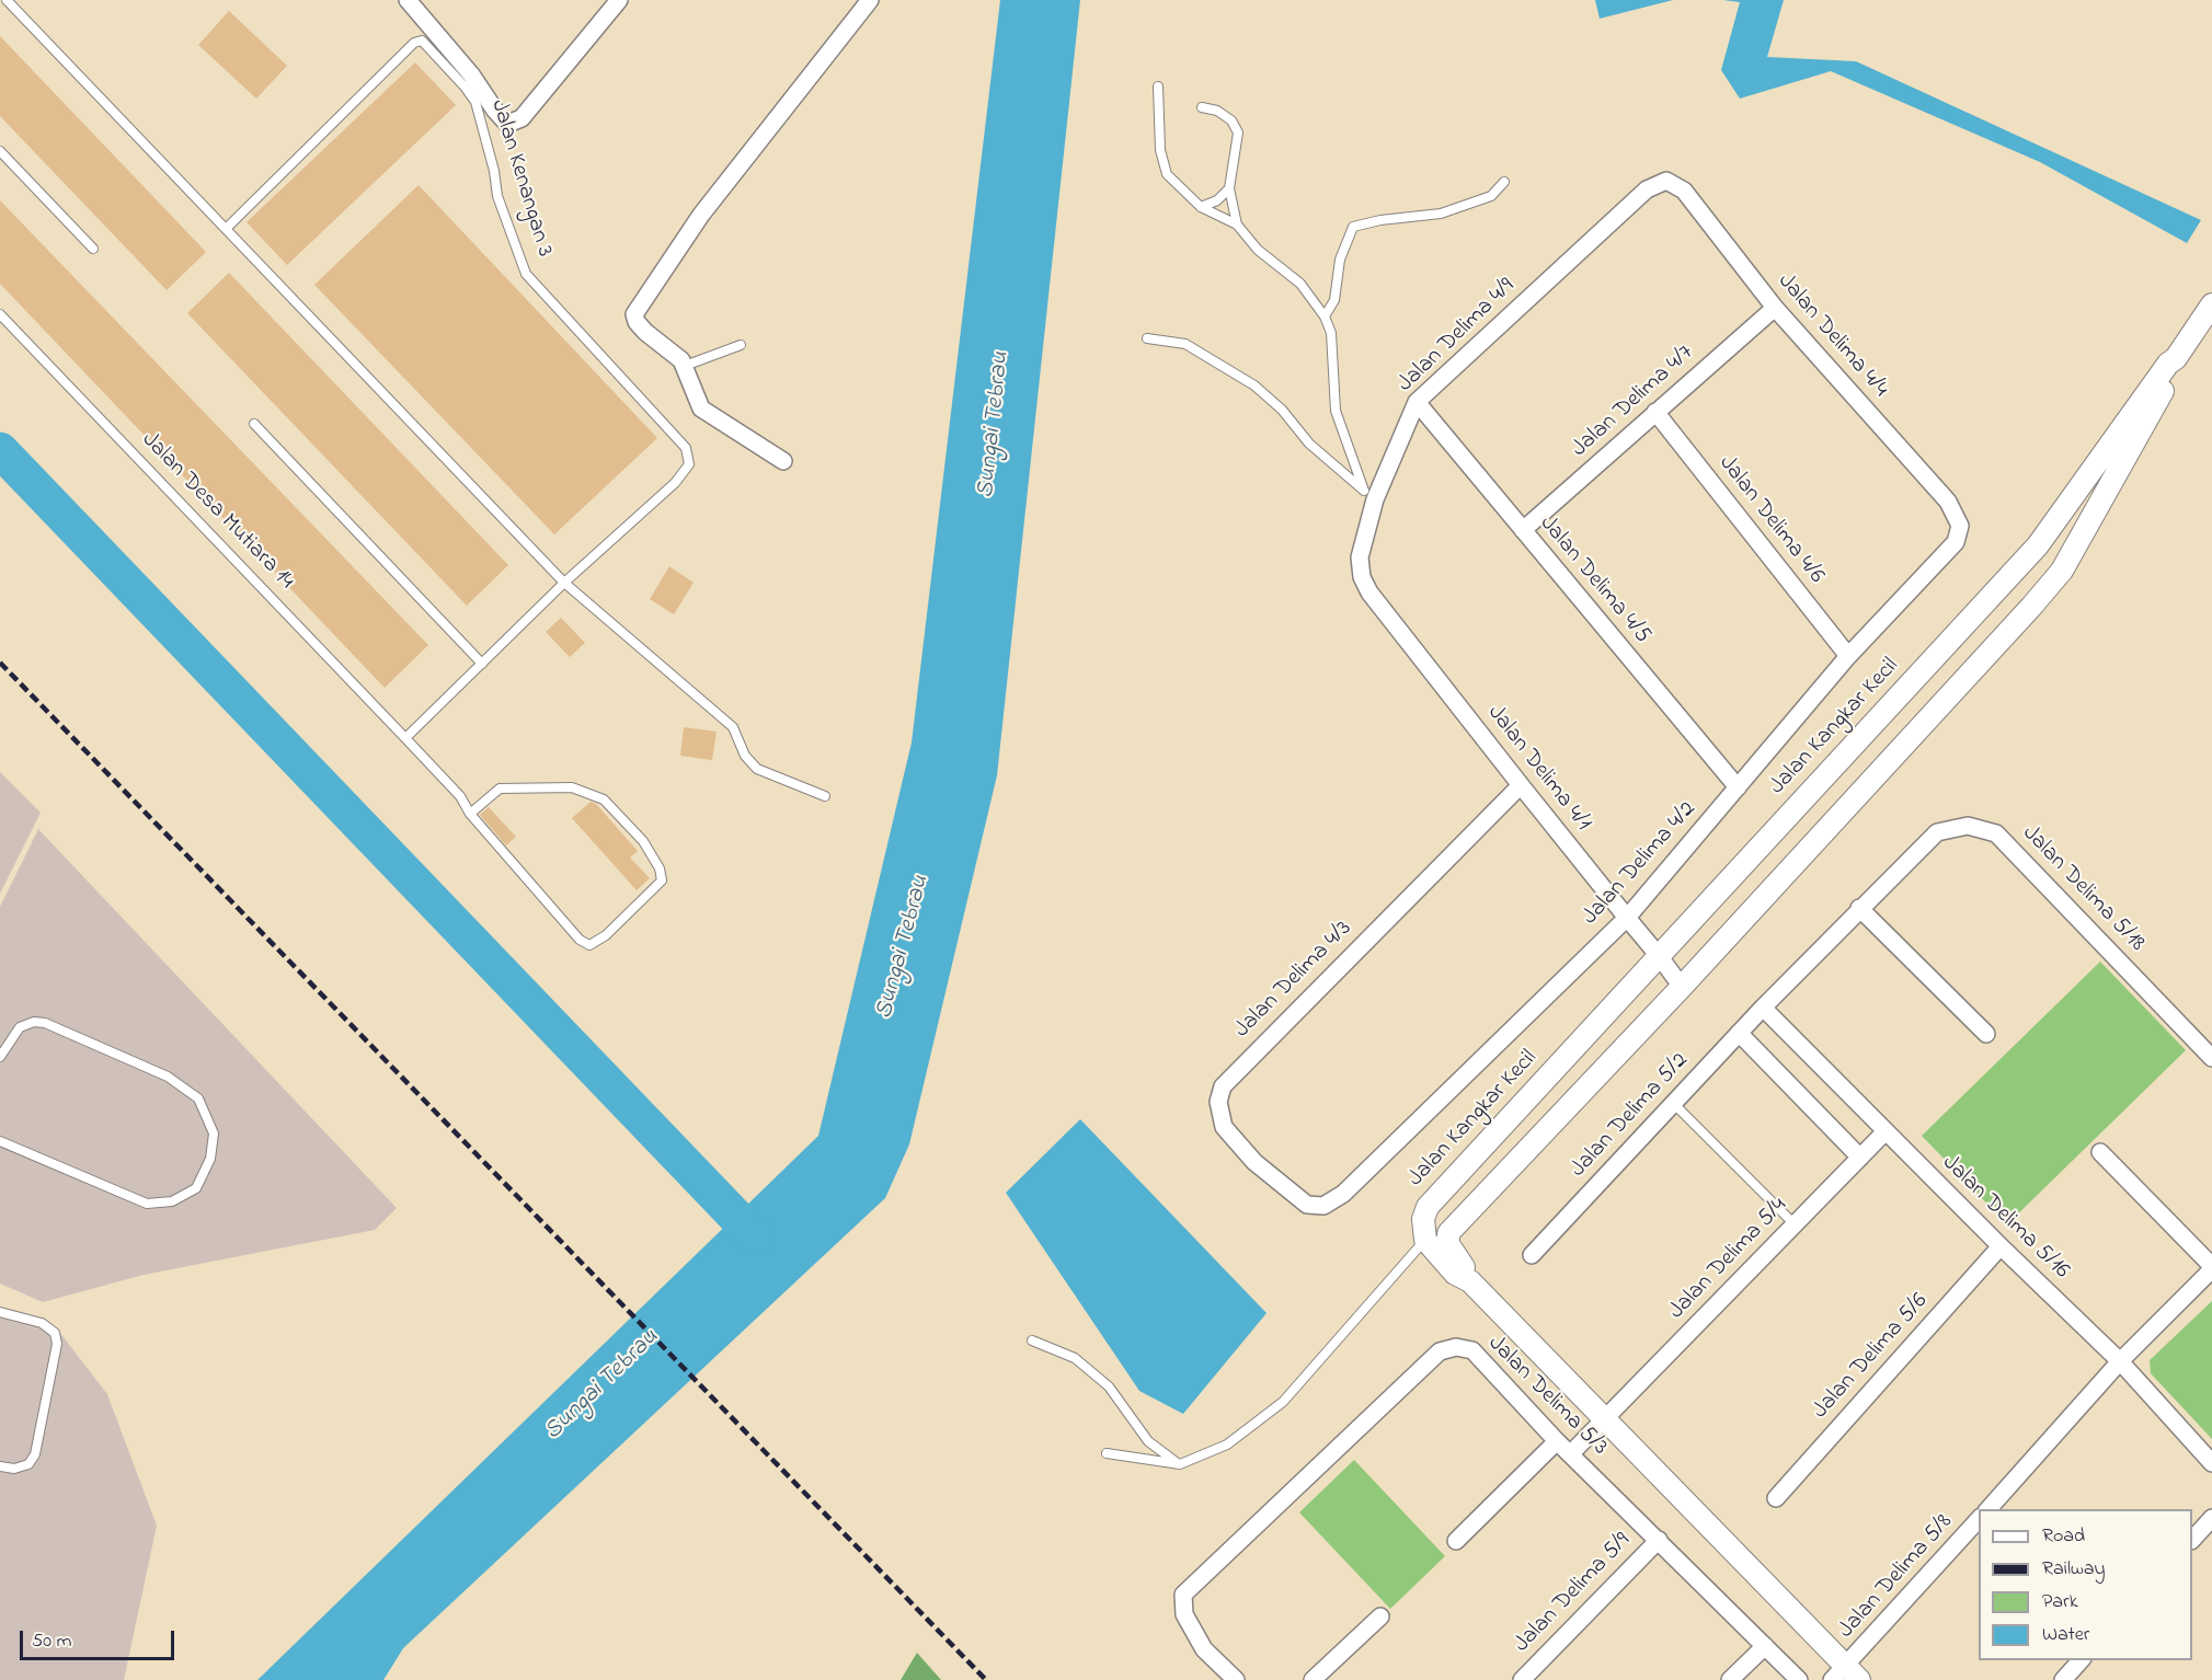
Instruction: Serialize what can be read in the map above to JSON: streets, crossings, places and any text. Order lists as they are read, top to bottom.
{
  "streets": {
    "street": [
      "Jalan Delima 4/9",
      "Jalan Delima 4/4",
      "Jalan Delima 4/7",
      "Jalan Delima 4/6",
      "Jalan Delima 4/5",
      "Jalan Kangkar Kecil",
      "Jalan Delima 4/1",
      "Jalan Delima 4/2",
      "Jalan Delima 5/18",
      "Jalan Delima 4/3",
      "Jalan Delima 5/2",
      "Jalan Delima 5/16",
      "Jalan Delima 5/4",
      "Jalan Delima 5/6",
      "Jalan Delima 5/3",
      "Jalan Delima 5/8",
      "Jalan Delima 5/9"
    ],
    "lane": ["Jalan Kenangan 3", "Jalan Desa Mutiara 14"]
  },
  "crossings": [
    ["Jalan Delima 4/9", "Jalan Delima 4/4"],
    ["Jalan Delima 4/9", "Jalan Delima 4/5"],
    ["Jalan Delima 4/9", "Jalan Delima 4/1"],
    ["Jalan Delima 4/4", "Jalan Delima 4/7"],
    ["Jalan Delima 4/4", "Jalan Delima 4/2"],
    ["Jalan Delima 4/7", "Jalan Delima 4/6"],
    ["Jalan Delima 4/7", "Jalan Delima 4/5"],
    ["Jalan Delima 4/6", "Jalan Delima 4/2"],
    ["Jalan Delima 4/5", "Jalan Delima 4/2"],
    ["Jalan Kangkar Kecil", "Jalan Delima 4/1"],
    ["Jalan Delima 4/1", "Jalan Delima 4/2"],
    ["Jalan Delima 4/1", "Jalan Delima 4/3"],
    ["Jalan Delima 4/2", "Jalan Delima 4/3"],
    ["Jalan Delima 5/18", "Jalan Delima 5/2"],
    ["Jalan Delima 5/18", "Jalan Delima 5/16"],
    ["Jalan Delima 5/2", "Jalan Delima 5/16"],
    ["Jalan Delima 5/16", "Jalan Delima 5/4"],
    ["Jalan Delima 5/16", "Jalan Delima 5/6"],
    ["Jalan Delima 5/16", "Jalan Delima 5/8"],
    ["Jalan Delima 5/4", "Jalan Delima 5/3"],
    ["Jalan Delima 5/3", "Jalan Delima 5/9"]
  ],
  "water": ["Sungai Tebrau"],
  "legend": [
    "Road",
    "Railway",
    "Park",
    "Water"
  ],
  "scale_bar": "50 m"
}
